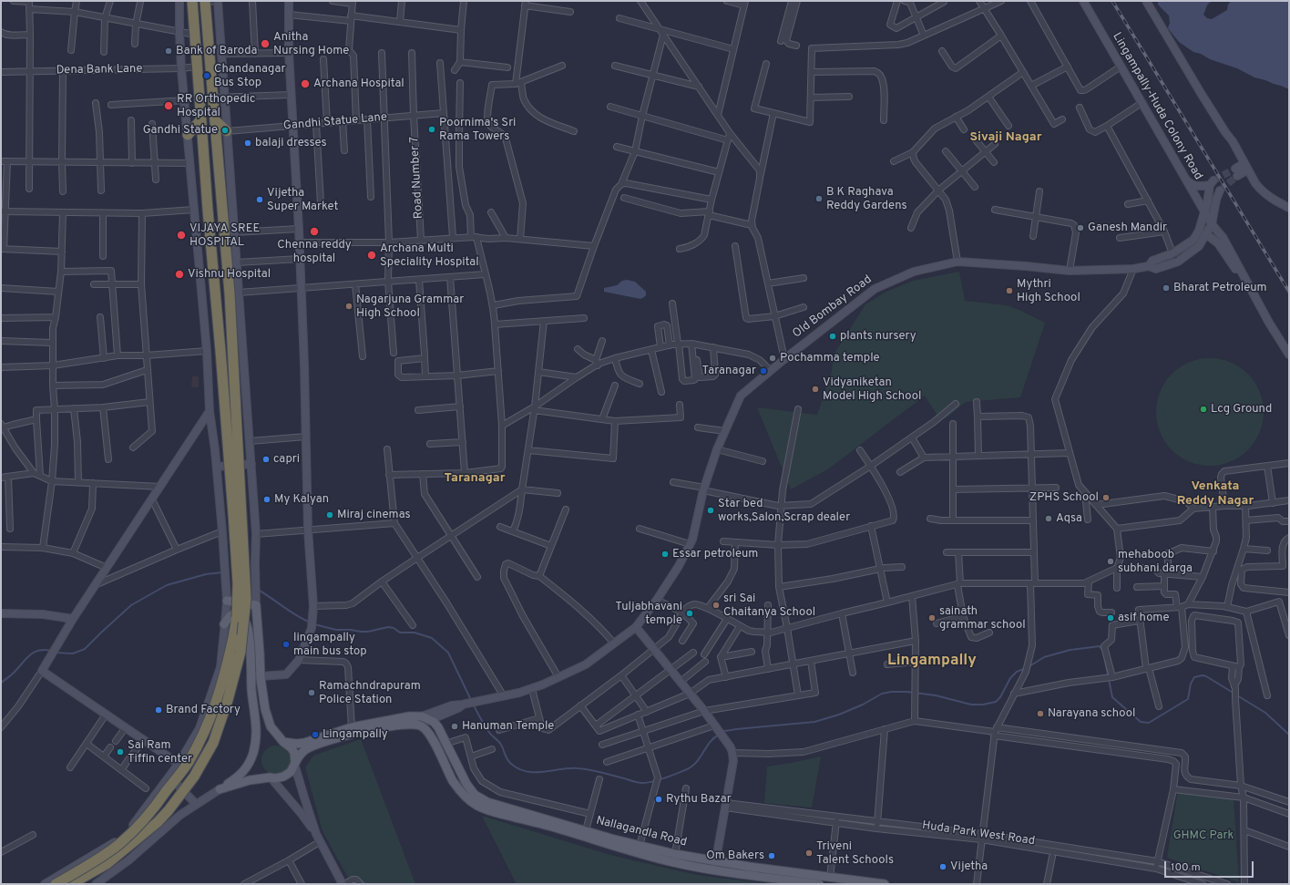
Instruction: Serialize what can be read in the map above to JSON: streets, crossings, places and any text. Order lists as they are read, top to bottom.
{
  "streets": {
    "main road": ["Nallagandla Road"],
    "street": [
      "Dena Bank Lane",
      "Lingampally-Huda Colony Road",
      "Gandhi Statue Lane",
      "Road Number 7",
      "Old Bombay Road",
      "Huda Park West Road"
    ]
  },
  "crossings": [
    ["Lingampally-Huda Colony Road", "Old Bombay Road"],
    ["Gandhi Statue Lane", "Road Number 7"],
    ["Old Bombay Road", "Nallagandla Road"]
  ],
  "districts": [
    "Sivaji Nagar",
    "Taranagar",
    "Venkata Reddy Nagar",
    "Lingampally"
  ],
  "parks": ["GHMC Park"],
  "places": [
    "Anitha Nursing Home",
    "Bank of Baroda",
    "Chandanagar Bus Stop",
    "Archana Hospital",
    "RR Orthopedic Hospital",
    "Poornima's Sri Rama Towers",
    "Gandhi Statue",
    "balaji dresses",
    "B K Raghava Reddy Gardens",
    "Vijetha Super Market",
    "Ganesh Mandir",
    "Chenna reddy hospital",
    "VIJAYA SREE HOSPITAL",
    "Archana Multi Speciality Hospital",
    "Vishnu Hospital",
    "Bharat Petroleum",
    "Mythri High School",
    "Nagarjuna Grammar High School",
    "plants nursery",
    "Pochamma temple",
    "Taranagar",
    "Vidyaniketan Model High School",
    "Lcg Ground",
    "capri",
    "ZPHS School",
    "My Kalyan",
    "Star bed works,Salon,Scrap dealer",
    "Miraj cinemas",
    "Aqsa",
    "Essar petroleum",
    "mehaboob subhani darga",
    "sri Sai Chaitanya School",
    "Tuljabhavani temple",
    "sainath grammar school",
    "asif home",
    "lingampally main bus stop",
    "Ramachndrapuram Police Station",
    "Brand Factory",
    "Narayana school",
    "Hanuman Temple",
    "Lingampally",
    "Sai Ram Tiffin center",
    "Rythu Bazar",
    "Triveni Talent Schools",
    "Om Bakers",
    "Vijetha"
  ],
  "scale_bar": "100 m"
}
